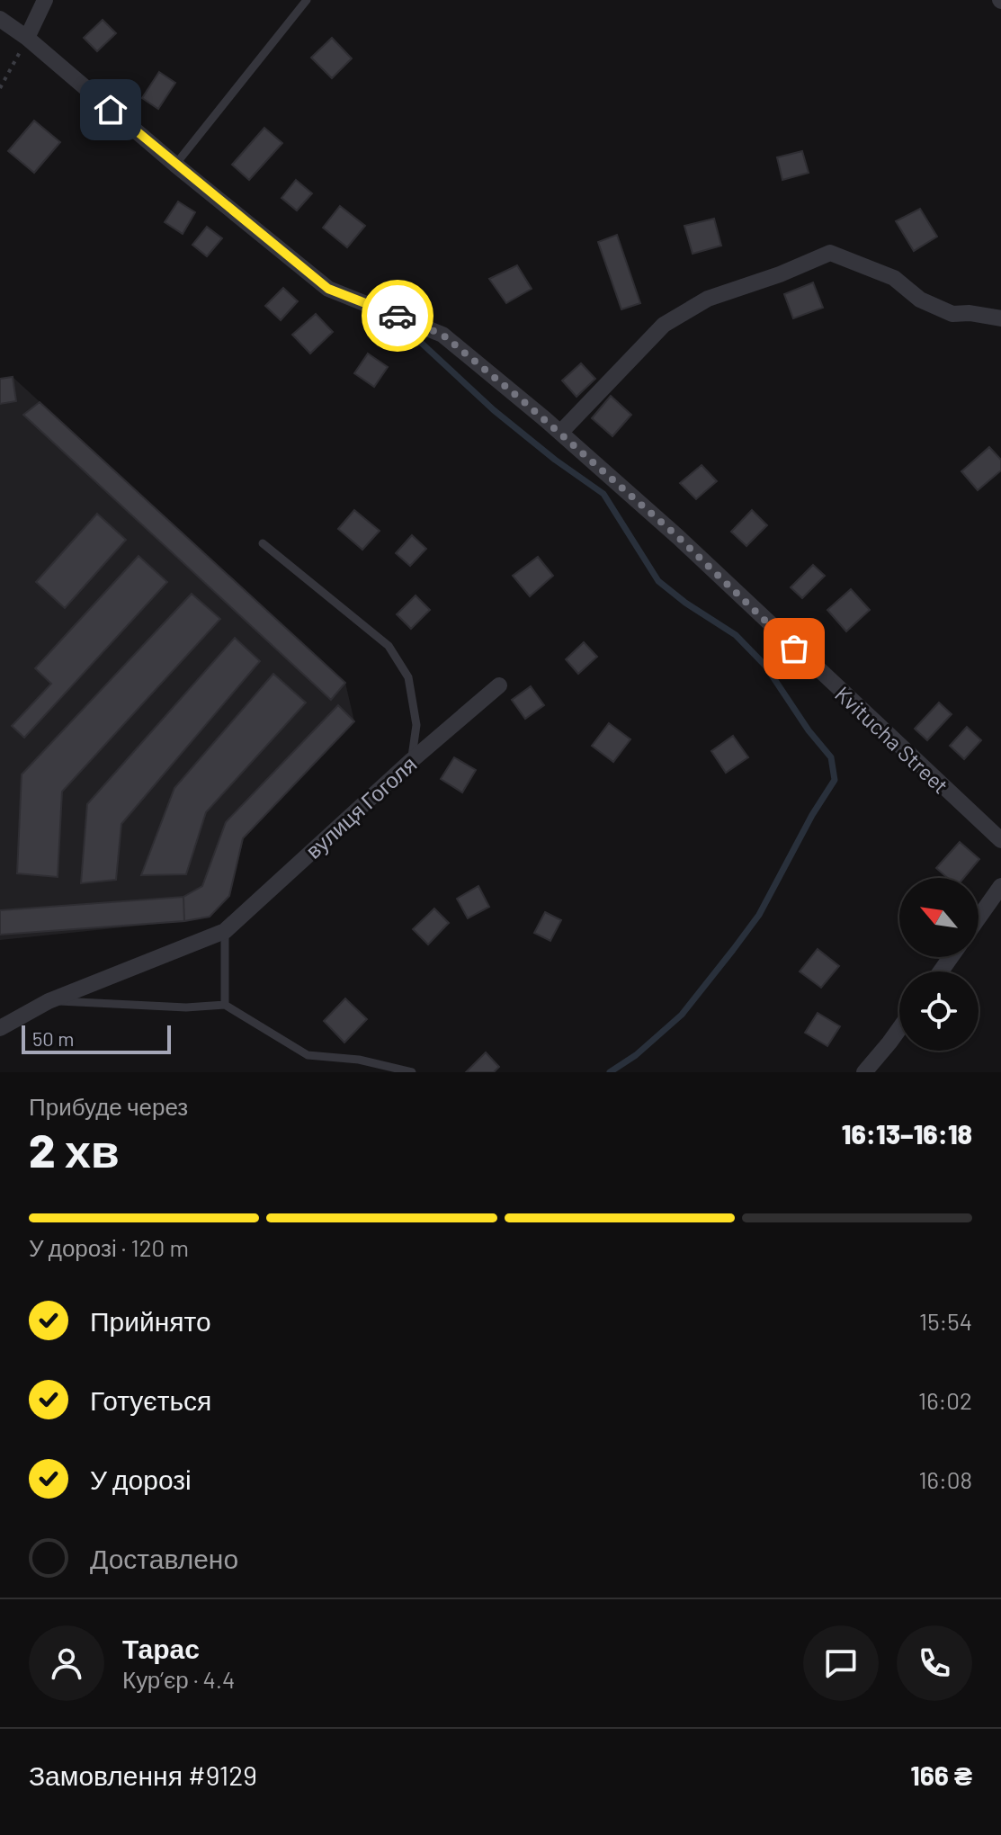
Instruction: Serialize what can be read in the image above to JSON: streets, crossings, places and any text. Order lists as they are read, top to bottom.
{
  "streets": {
    "street": ["Kvitucha Street", "вулиця Гоголя"]
  },
  "scale_bar": "50 m",
  "north": "top left",
  "page": {
    "scale": "50 m",
    "heading": ["2 хв", "Прибуде через", "16:13–16:18"],
    "panel": [
      "Тарас",
      "Кур’єр · 4.4",
      "Замовлення #9129",
      "166 ₴"
    ],
    "bar": "У дорозі · 120 m",
    "list": [
      ["Прийнято", "15:54"],
      ["Готується", "16:02"],
      ["У дорозі", "16:08"],
      "Доставлено"
    ]
  }
}
